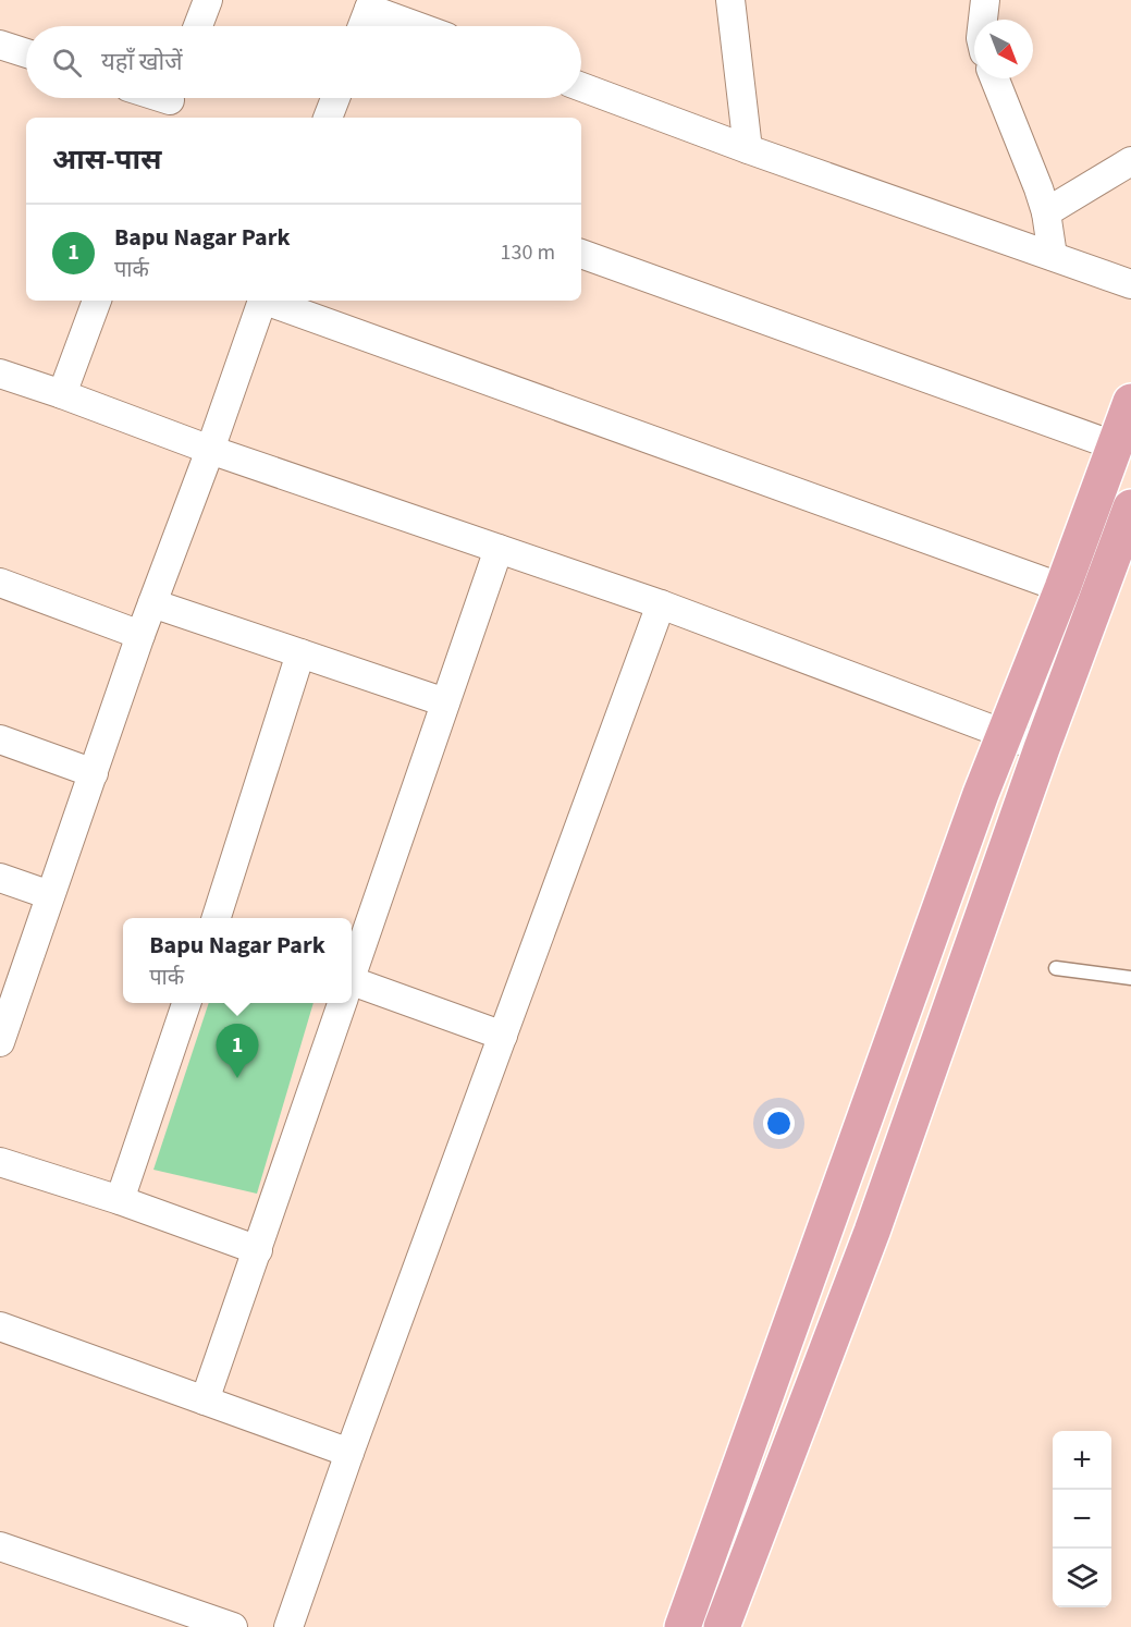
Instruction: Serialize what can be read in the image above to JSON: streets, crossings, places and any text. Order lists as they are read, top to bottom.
{
  "north": "bottom right",
  "page": {
    "search": "यहाँ खोजें",
    "heading": "आस-पास",
    "list": [
      {
        "mark": "1",
        "name": "Bapu Nagar Park",
        "note": "पार्क",
        "value": "130 m"
      }
    ],
    "popup": ["Bapu Nagar Park", "पार्क"],
    "pins": "1",
    "map_buttons": ["+", "−"]
  }
}
